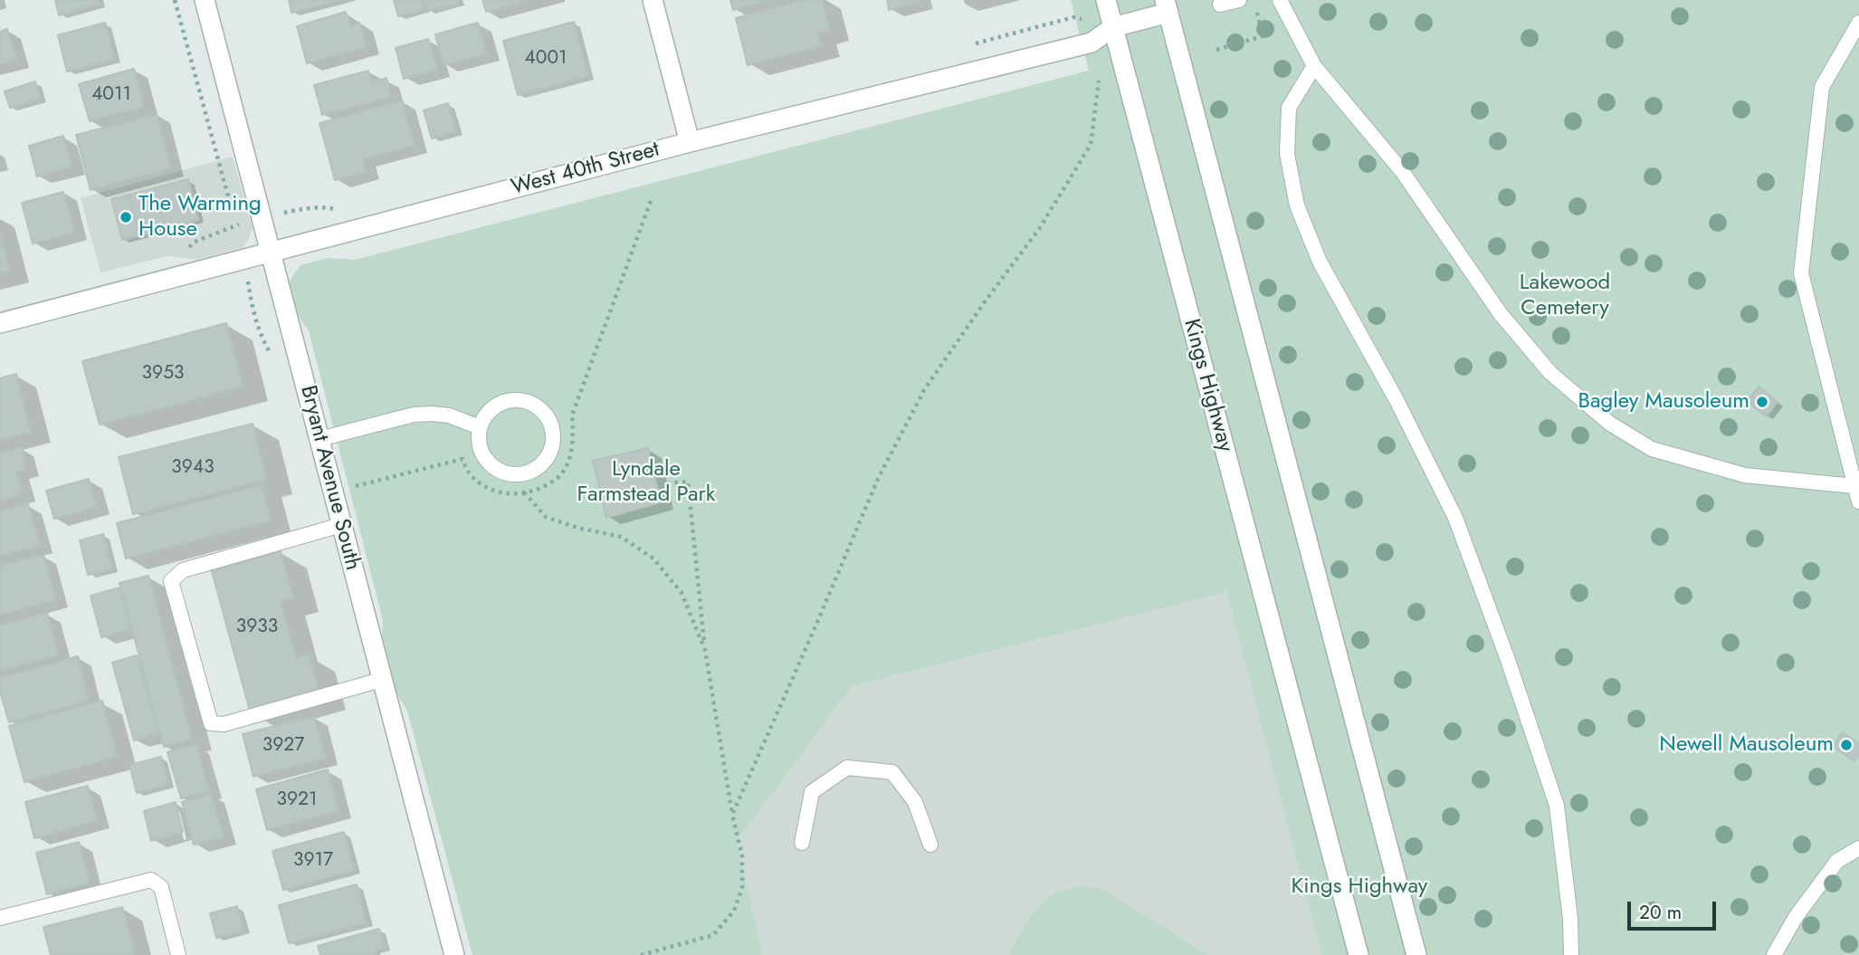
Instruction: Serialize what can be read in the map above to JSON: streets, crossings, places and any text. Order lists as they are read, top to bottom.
{
  "streets": {
    "street": ["West 40th Street", "Kings Highway", "Bryant Avenue South"]
  },
  "crossings": [
    ["West 40th Street", "Kings Highway"],
    ["West 40th Street", "Bryant Avenue South"]
  ],
  "parks": ["Lakewood Cemetery", "Lyndale Farmstead Park", "Kings Highway"],
  "places": ["The Warming House", "Bagley Mausoleum", "Newell Mausoleum"],
  "house_numbers": [
    "4001",
    "4011",
    "3953",
    "3943",
    "3933",
    "3927",
    "3921",
    "3917"
  ],
  "scale_bar": "20 m"
}
